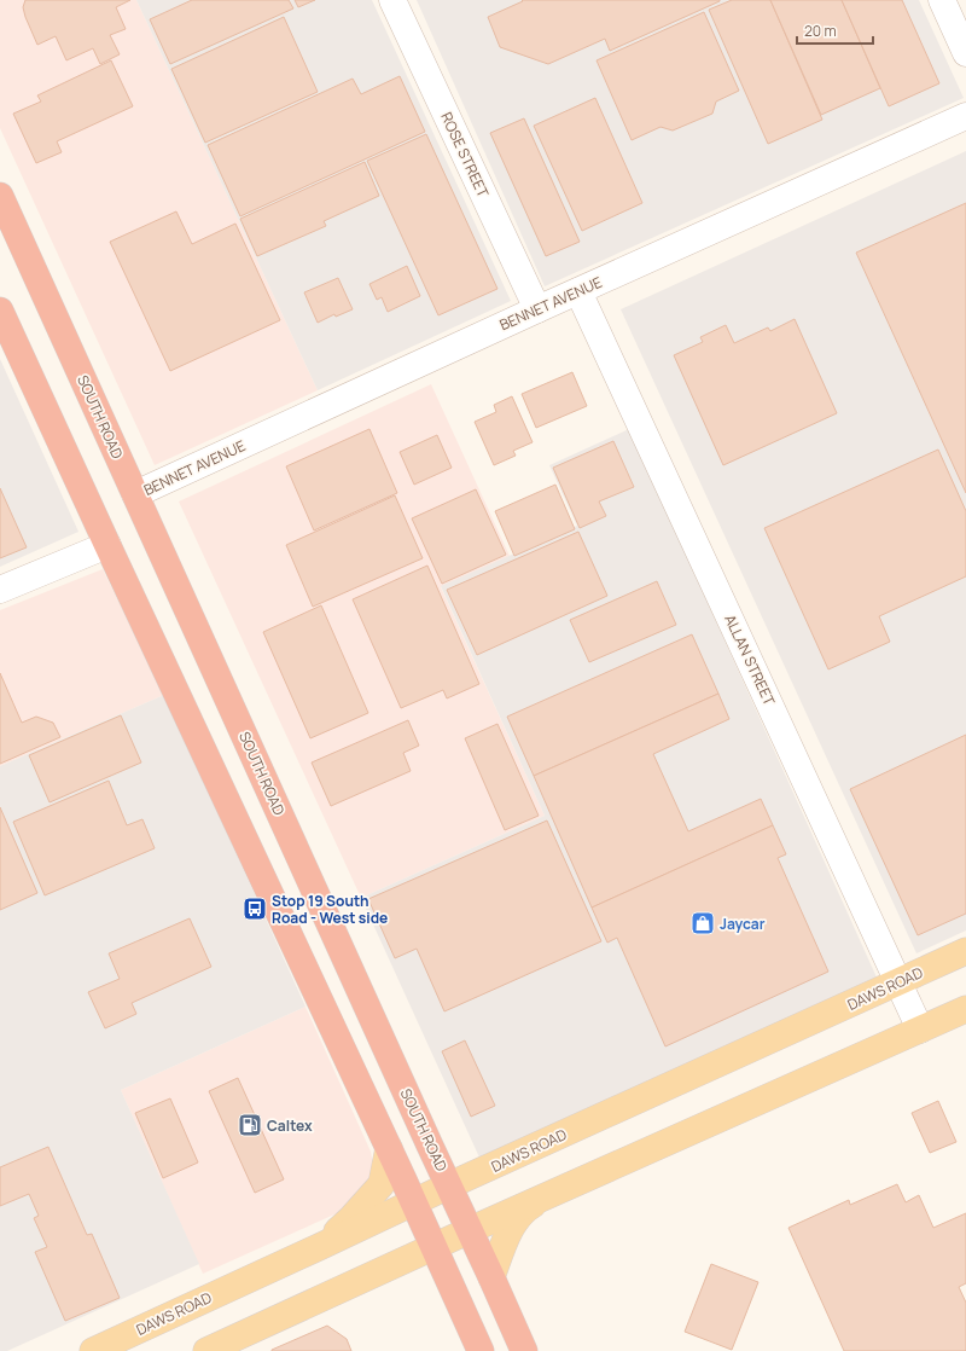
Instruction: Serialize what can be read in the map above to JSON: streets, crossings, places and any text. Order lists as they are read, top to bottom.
{
  "streets": {
    "highway": ["SOUTH ROAD"],
    "main road": ["DAWS ROAD"],
    "street": ["ROSE STREET", "BENNET AVENUE", "ALLAN STREET"]
  },
  "crossings": [
    ["ROSE STREET", "BENNET AVENUE"],
    ["BENNET AVENUE", "SOUTH ROAD"],
    ["BENNET AVENUE", "ALLAN STREET"],
    ["SOUTH ROAD", "DAWS ROAD"],
    ["ALLAN STREET", "DAWS ROAD"]
  ],
  "places": {
    "bus stop": ["Stop 19 South Road - West side"],
    "shop": ["Jaycar"],
    "fuel station": ["Caltex"]
  },
  "scale_bar": "20 m"
}
